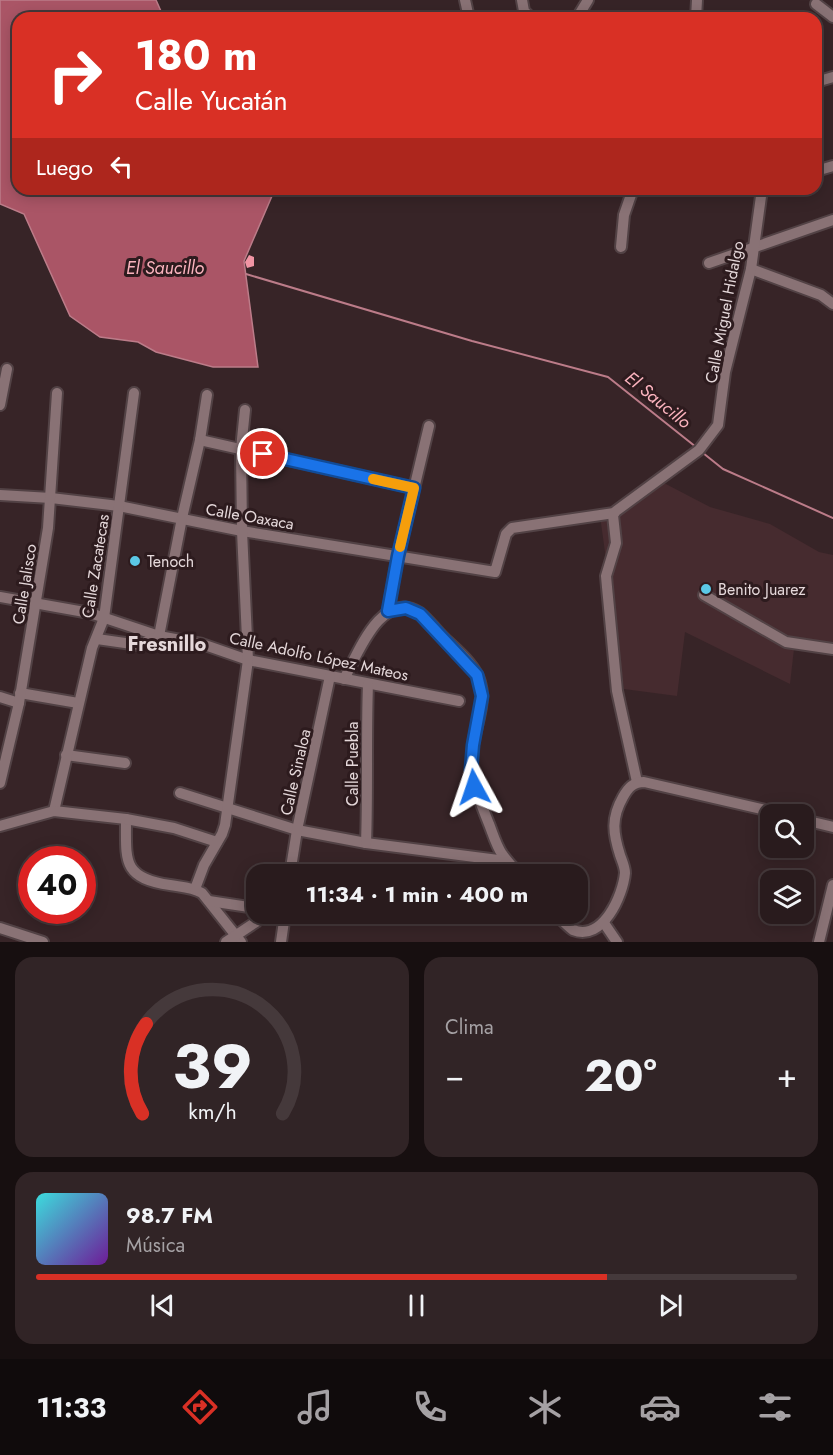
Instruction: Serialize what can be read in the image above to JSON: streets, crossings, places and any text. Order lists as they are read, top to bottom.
{
  "streets": {
    "street": [
      "Calle Miguel Hidalgo",
      "Calle Oaxaca",
      "Calle Zacatecas",
      "Calle Jalisco",
      "Calle Adolfo López Mateos",
      "Calle Puebla",
      "Calle Sinaloa"
    ]
  },
  "crossings": [
    ["Calle Miguel Hidalgo", "Calle Oaxaca"],
    ["Calle Oaxaca", "Calle Zacatecas"],
    ["Calle Oaxaca", "Calle Jalisco"],
    ["Calle Zacatecas", "Calle Adolfo López Mateos"],
    ["Calle Jalisco", "Calle Adolfo López Mateos"],
    ["Calle Adolfo López Mateos", "Calle Puebla"],
    ["Calle Adolfo López Mateos", "Calle Sinaloa"]
  ],
  "districts": ["Fresnillo"],
  "water": ["El Saucillo"],
  "places": ["Tenoch", "Benito Juarez"],
  "page": {
    "turn": ["180 m", "Calle Yucatán"],
    "then": "Luego",
    "limit": "40",
    "trip": "11:34 · 1 min · 400 m",
    "tile": "Clima",
    "heat": ["−", "20°", "+"],
    "song": ["98.7 FM", "Música"],
    "tabs": "11:33",
    "gauge": ["39", "km/h"]
  }
}
